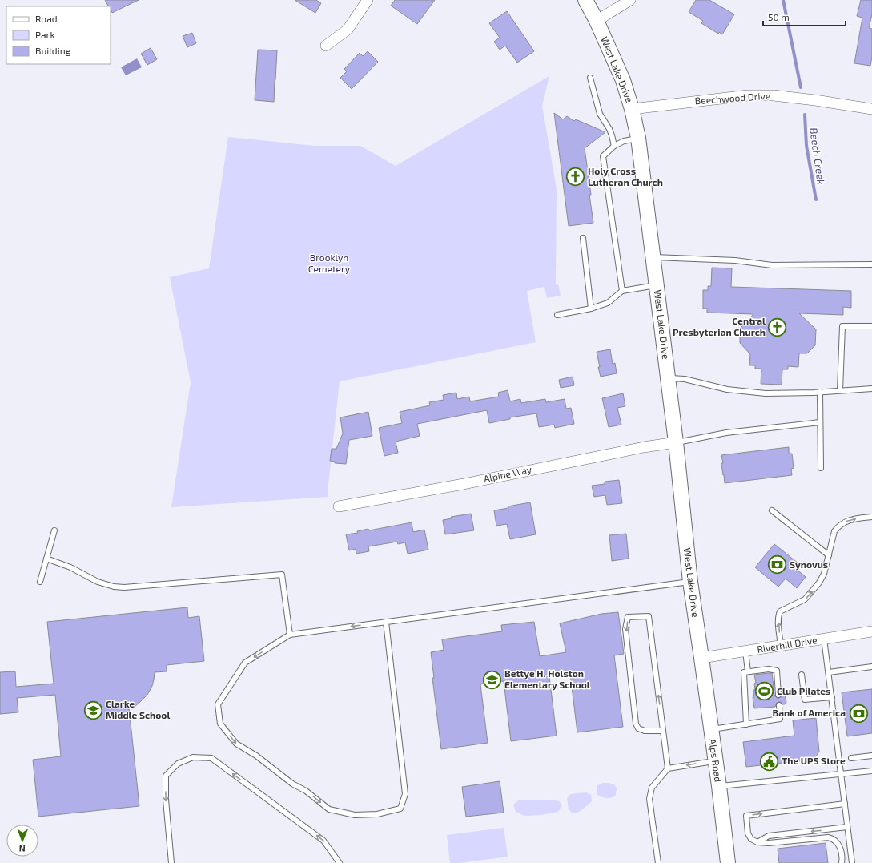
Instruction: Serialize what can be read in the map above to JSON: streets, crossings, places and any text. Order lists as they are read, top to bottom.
{
  "streets": {
    "main road": ["West Lake Drive", "Alps Road"],
    "street": ["Beechwood Drive", "Alpine Way", "Riverhill Drive"]
  },
  "crossings": [
    ["West Lake Drive", "Beechwood Drive"],
    ["West Lake Drive", "Alpine Way"],
    ["West Lake Drive", "Riverhill Drive"],
    ["West Lake Drive", "Alps Road"],
    ["Riverhill Drive", "Alps Road"]
  ],
  "water": ["Beech Creek"],
  "parks": ["Brooklyn Cemetery"],
  "places": {
    "church": ["Holy Cross Lutheran Church", "Central Presbyterian Church"],
    "bank": ["Synovus", "Bank of America"],
    "school or university": ["Bettye H. Holston Elementary School", "Clarke Middle School"],
    "sports": ["Club Pilates"],
    "public building": ["The UPS Store"]
  },
  "legend": ["Road", "Park", "Building"],
  "scale_bar": "50 m",
  "north": "bottom"
}
